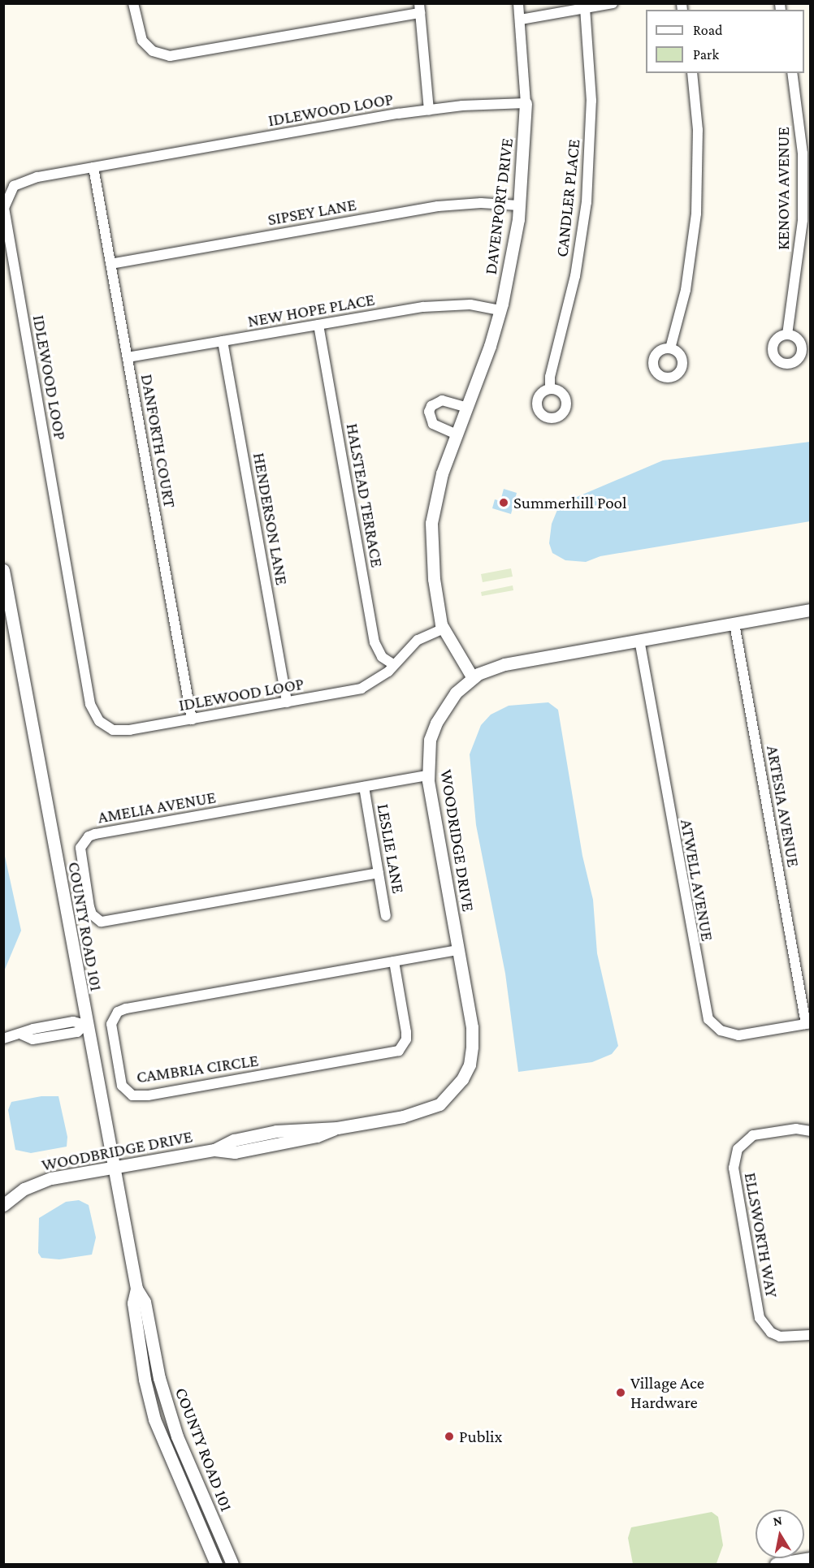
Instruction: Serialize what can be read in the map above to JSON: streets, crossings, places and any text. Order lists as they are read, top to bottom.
{
  "streets": {
    "street": [
      "IDLEWOOD LOOP",
      "KENOVA AVENUE",
      "CANDLER PLACE",
      "DAVENPORT DRIVE",
      "SIPSEY LANE",
      "NEW HOPE PLACE",
      "DANFORTH COURT",
      "HALSTEAD TERRACE",
      "HENDERSON LANE",
      "ARTESIA AVENUE",
      "AMELIA AVENUE",
      "WOODRIDGE DRIVE",
      "LESLIE LANE",
      "ATWELL AVENUE",
      "COUNTY ROAD 101",
      "CAMBRIA CIRCLE",
      "WOODBRIDGE DRIVE",
      "ELLSWORTH WAY"
    ]
  },
  "crossings": [
    ["IDLEWOOD LOOP", "DAVENPORT DRIVE"],
    ["IDLEWOOD LOOP", "DANFORTH COURT"],
    ["IDLEWOOD LOOP", "HALSTEAD TERRACE"],
    ["IDLEWOOD LOOP", "HENDERSON LANE"],
    ["DAVENPORT DRIVE", "SIPSEY LANE"],
    ["DAVENPORT DRIVE", "NEW HOPE PLACE"],
    ["DAVENPORT DRIVE", "WOODRIDGE DRIVE"],
    ["SIPSEY LANE", "DANFORTH COURT"],
    ["NEW HOPE PLACE", "DANFORTH COURT"],
    ["NEW HOPE PLACE", "HALSTEAD TERRACE"],
    ["NEW HOPE PLACE", "HENDERSON LANE"],
    ["ARTESIA AVENUE", "WOODRIDGE DRIVE"],
    ["ARTESIA AVENUE", "ATWELL AVENUE"],
    ["AMELIA AVENUE", "WOODRIDGE DRIVE"],
    ["AMELIA AVENUE", "LESLIE LANE"],
    ["WOODRIDGE DRIVE", "ATWELL AVENUE"],
    ["WOODRIDGE DRIVE", "CAMBRIA CIRCLE"],
    ["WOODRIDGE DRIVE", "WOODBRIDGE DRIVE"],
    ["COUNTY ROAD 101", "WOODBRIDGE DRIVE"]
  ],
  "places": ["Summerhill Pool", "Village Ace Hardware", "Publix"],
  "legend": ["Road", "Park"],
  "north": "top"
}
